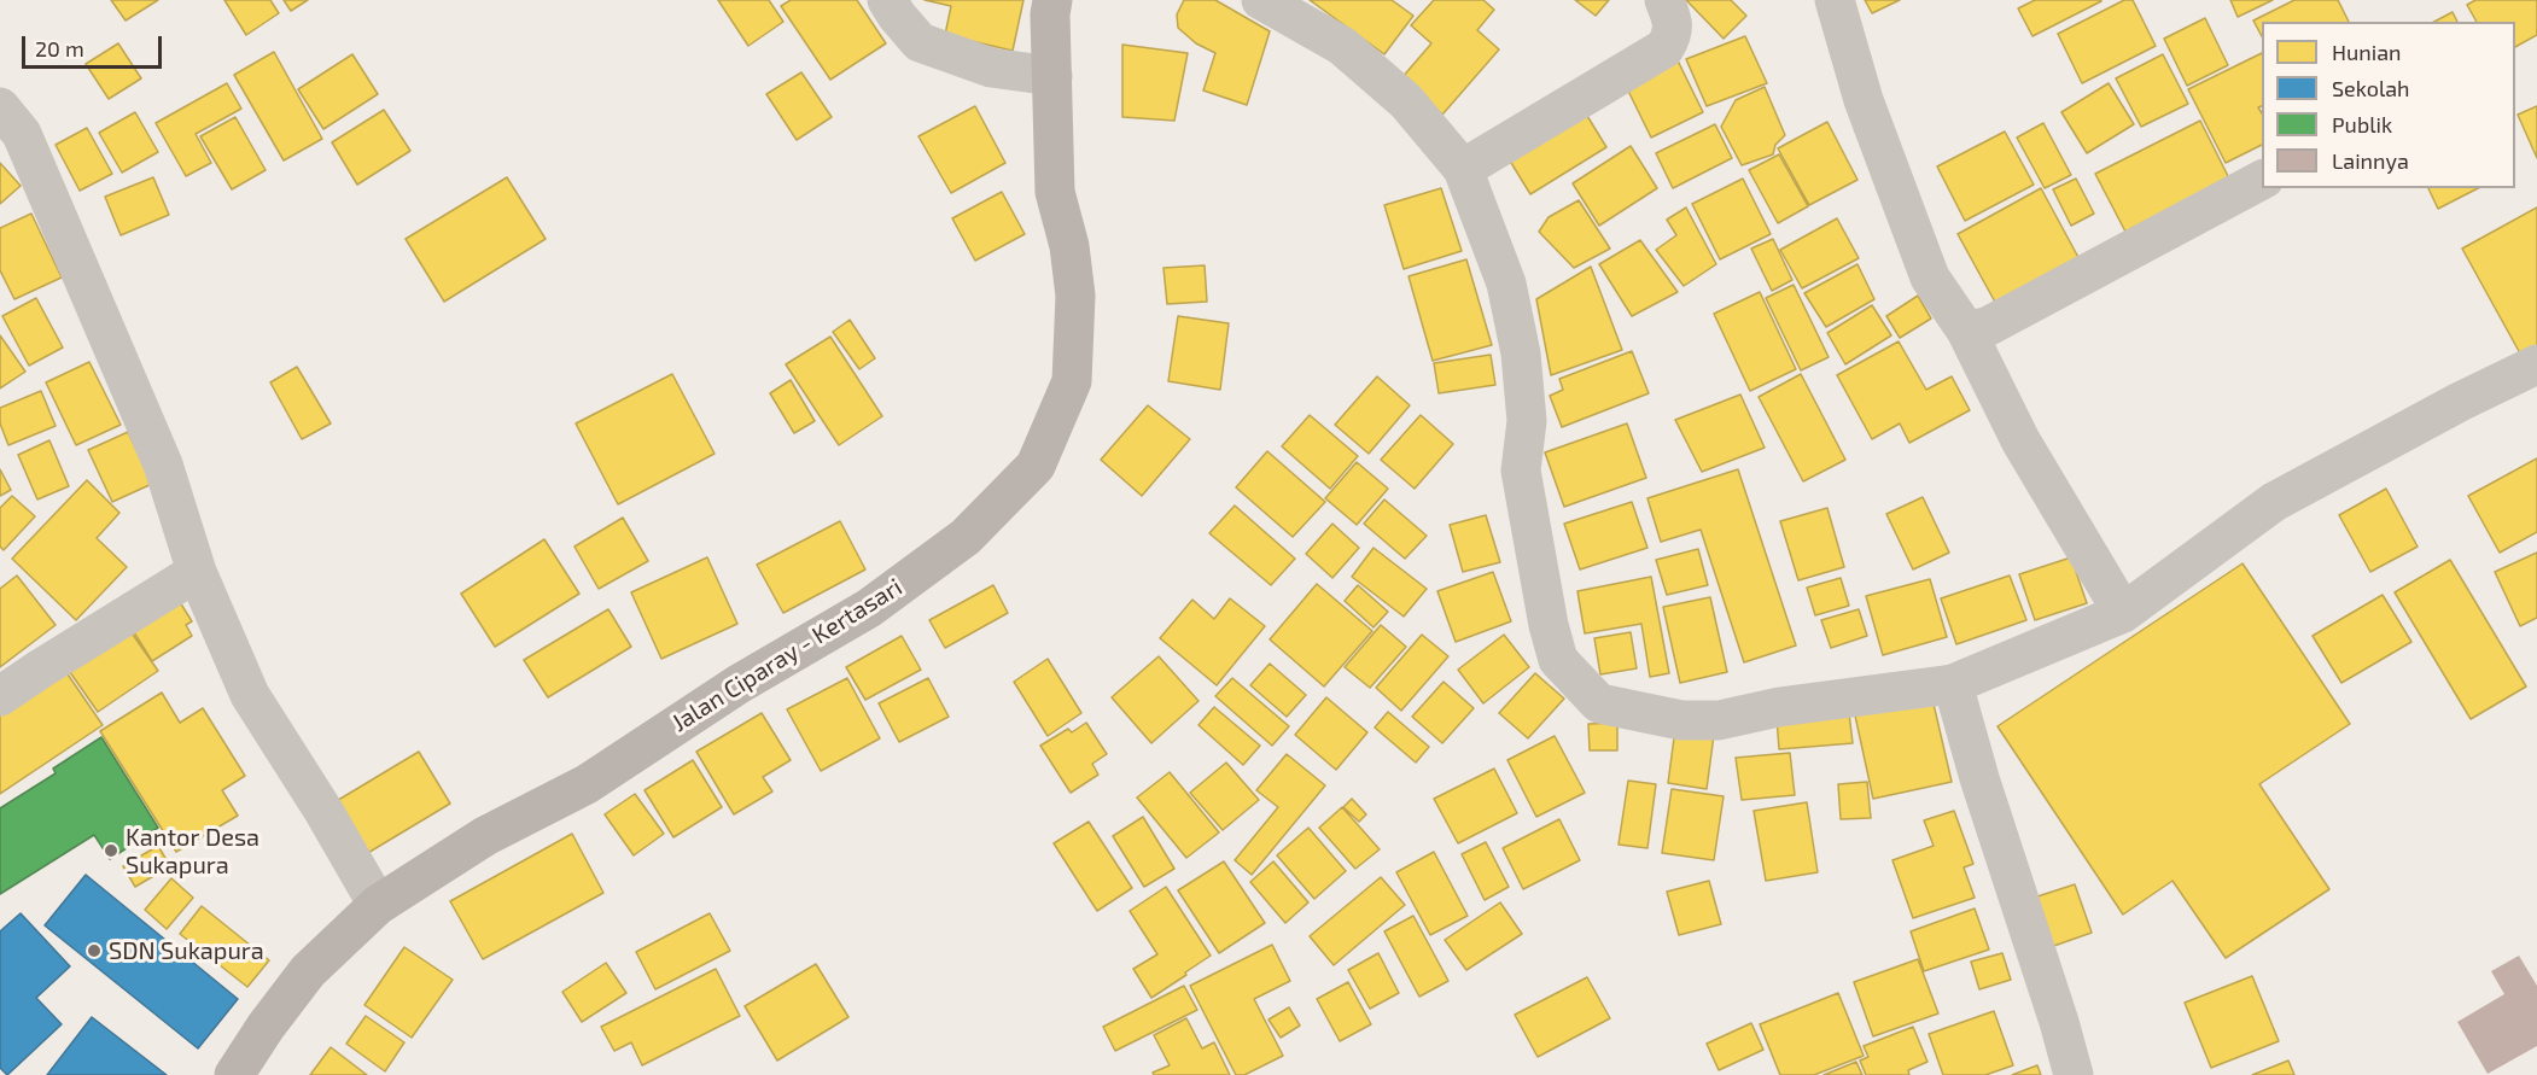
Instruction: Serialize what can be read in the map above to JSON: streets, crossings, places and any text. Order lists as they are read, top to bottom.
{
  "streets": {
    "main road": ["Jalan Ciparay - Kertasari"]
  },
  "places": ["Kantor Desa Sukapura", "SDN Sukapura"],
  "legend": [
    "Hunian",
    "Sekolah",
    "Publik",
    "Lainnya"
  ],
  "scale_bar": "20 m"
}
